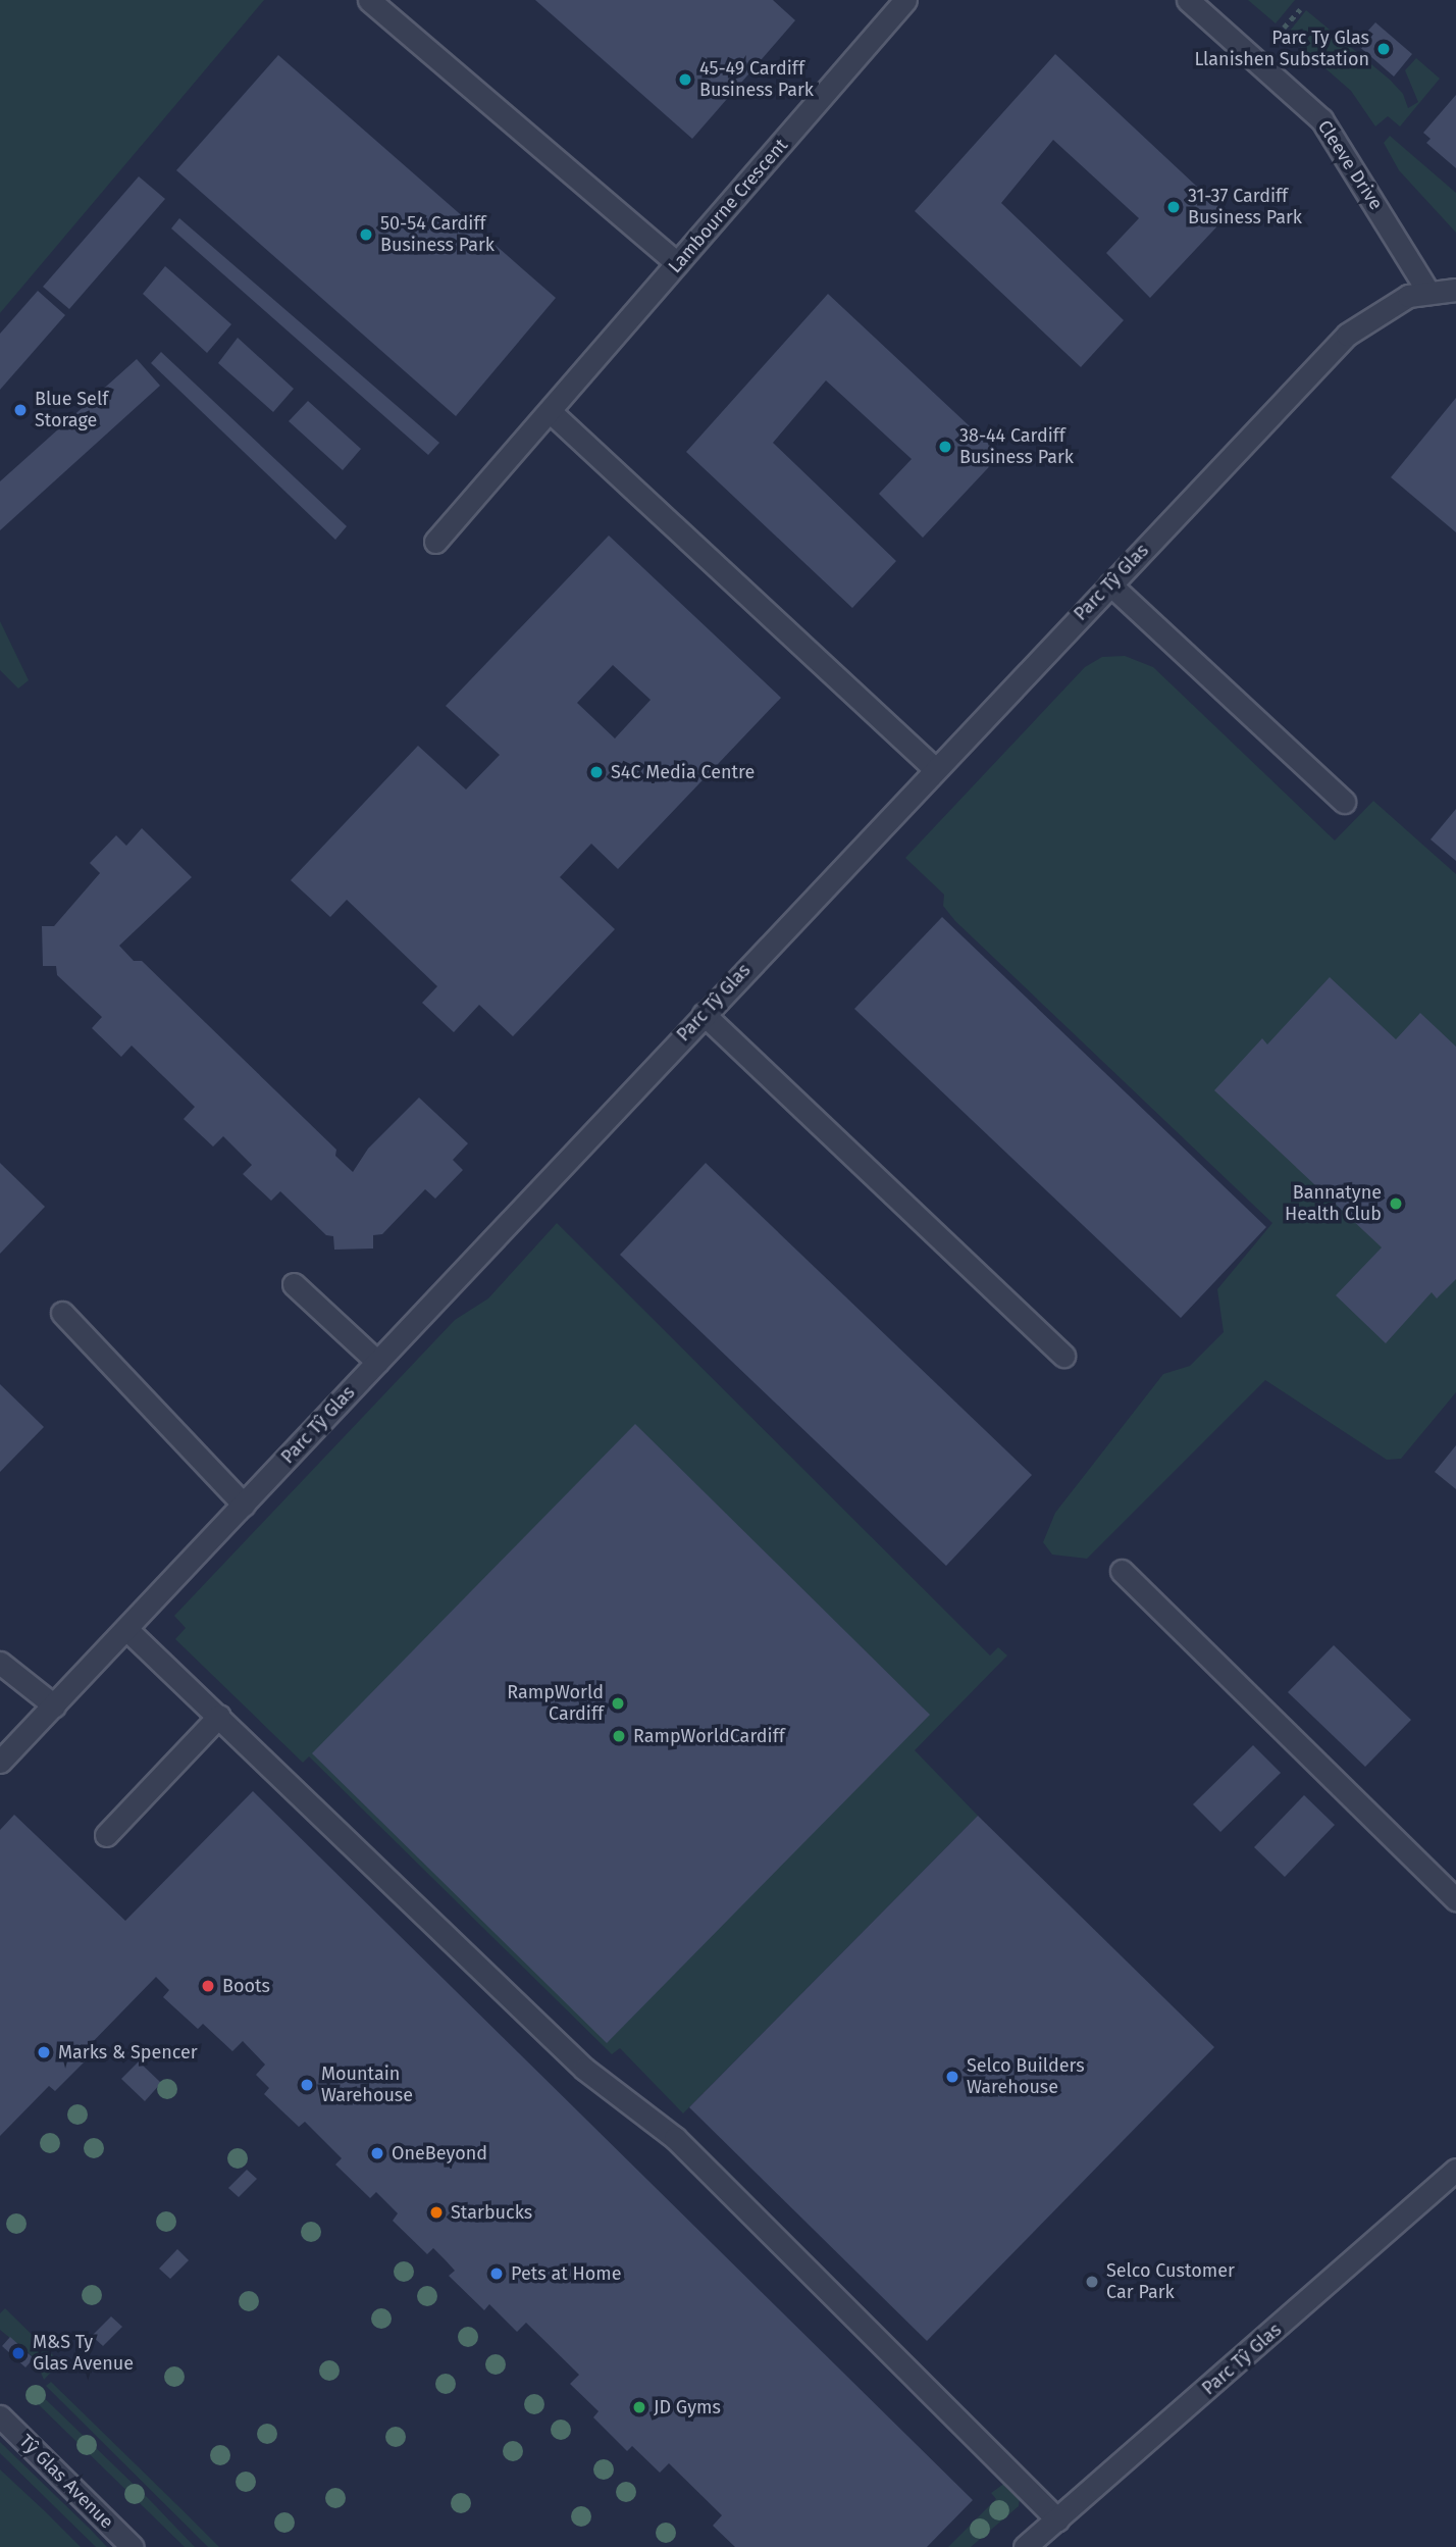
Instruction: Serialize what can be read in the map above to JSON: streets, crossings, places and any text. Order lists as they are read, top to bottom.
{
  "streets": {
    "street": [
      "Cleeve Drive",
      "Lambourne Crescent",
      "Parc Tŷ Glas",
      "Tŷ Glas Avenue"
    ]
  },
  "crossings": [
    ["Cleeve Drive", "Parc Tŷ Glas"]
  ],
  "places": [
    "Parc Ty Glas Llanishen Substation",
    "45-49 Cardiff Business Park",
    "31-37 Cardiff Business Park",
    "50-54 Cardiff Business Park",
    "Blue Self Storage",
    "38-44 Cardiff Business Park",
    "S4C Media Centre",
    "Bannatyne Health Club",
    "RampWorld Cardiff",
    "RampWorldCardiff",
    "Boots",
    "Marks & Spencer",
    "Selco Builders Warehouse",
    "Mountain Warehouse",
    "OneBeyond",
    "Starbucks",
    "Pets at Home",
    "Selco Customer Car Park",
    "M&S Ty Glas Avenue",
    "JD Gyms"
  ]
}
